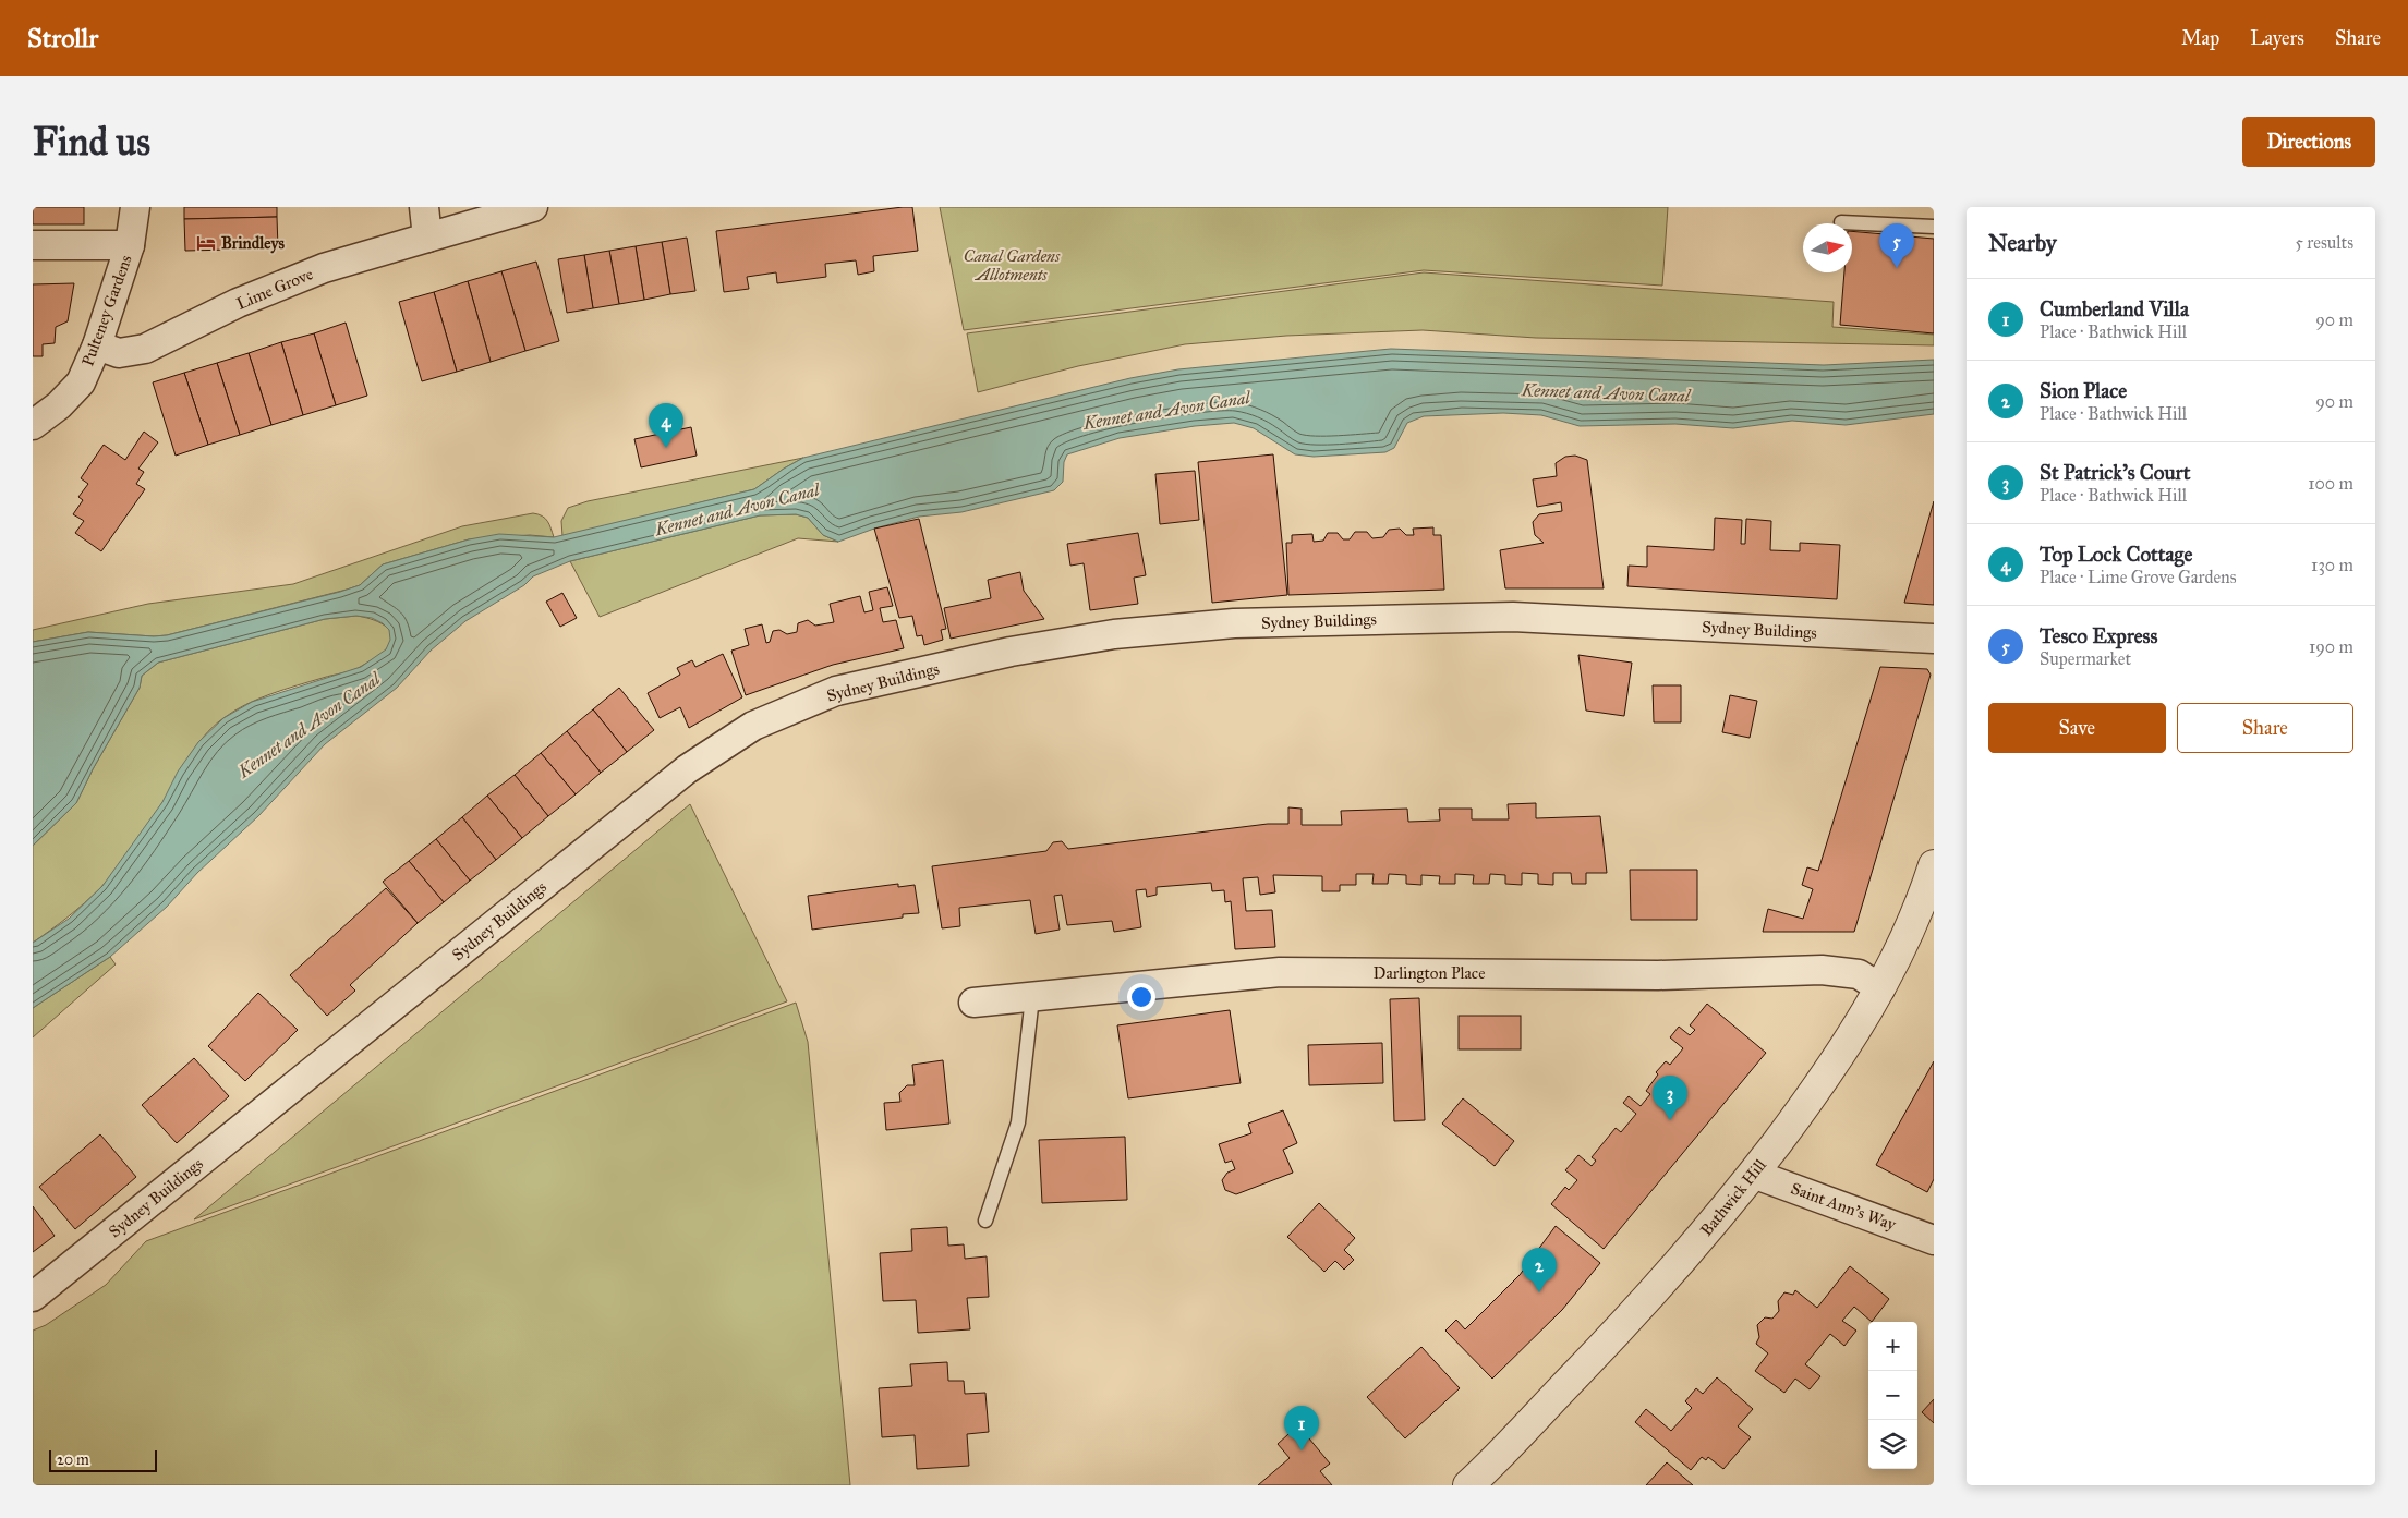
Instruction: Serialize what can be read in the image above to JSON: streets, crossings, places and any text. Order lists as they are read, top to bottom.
{
  "streets": {
    "street": [
      "Lime Grove",
      "Pulteney Gardens",
      "Sydney Buildings",
      "Darlington Place",
      "Bathwick Hill",
      "Saint Ann's Way"
    ]
  },
  "crossings": [
    ["Lime Grove", "Pulteney Gardens"],
    ["Darlington Place", "Bathwick Hill"],
    ["Bathwick Hill", "Saint Ann's Way"]
  ],
  "water": ["Kennet and Avon Canal"],
  "parks": ["Canal Gardens Allotments"],
  "places": {
    "hotel": ["Brindleys"]
  },
  "scale_bar": "20 m",
  "north": "right",
  "page": {
    "header": "Strollr",
    "nav": ["Map", "Layers", "Share"],
    "buttons": [
      "Directions",
      ["Save", "Share"]
    ],
    "title": "Find us",
    "heading": ["Nearby", "5 results"],
    "pins": [
      "5",
      "4",
      "3",
      "2",
      "1"
    ],
    "list": [
      {
        "mark": "1",
        "name": "Cumberland Villa",
        "note": "Place · Bathwick Hill",
        "value": "90 m"
      },
      {
        "mark": "2",
        "name": "Sion Place",
        "note": "Place · Bathwick Hill",
        "value": "90 m"
      },
      {
        "mark": "3",
        "name": "St Patrick's Court",
        "note": "Place · Bathwick Hill",
        "value": "100 m"
      },
      {
        "mark": "4",
        "name": "Top Lock Cottage",
        "note": "Place · Lime Grove Gardens",
        "value": "130 m"
      },
      {
        "mark": "5",
        "name": "Tesco Express",
        "note": "Supermarket",
        "value": "190 m"
      }
    ],
    "map_buttons": ["+", "−"],
    "scale": "20 m"
  }
}
